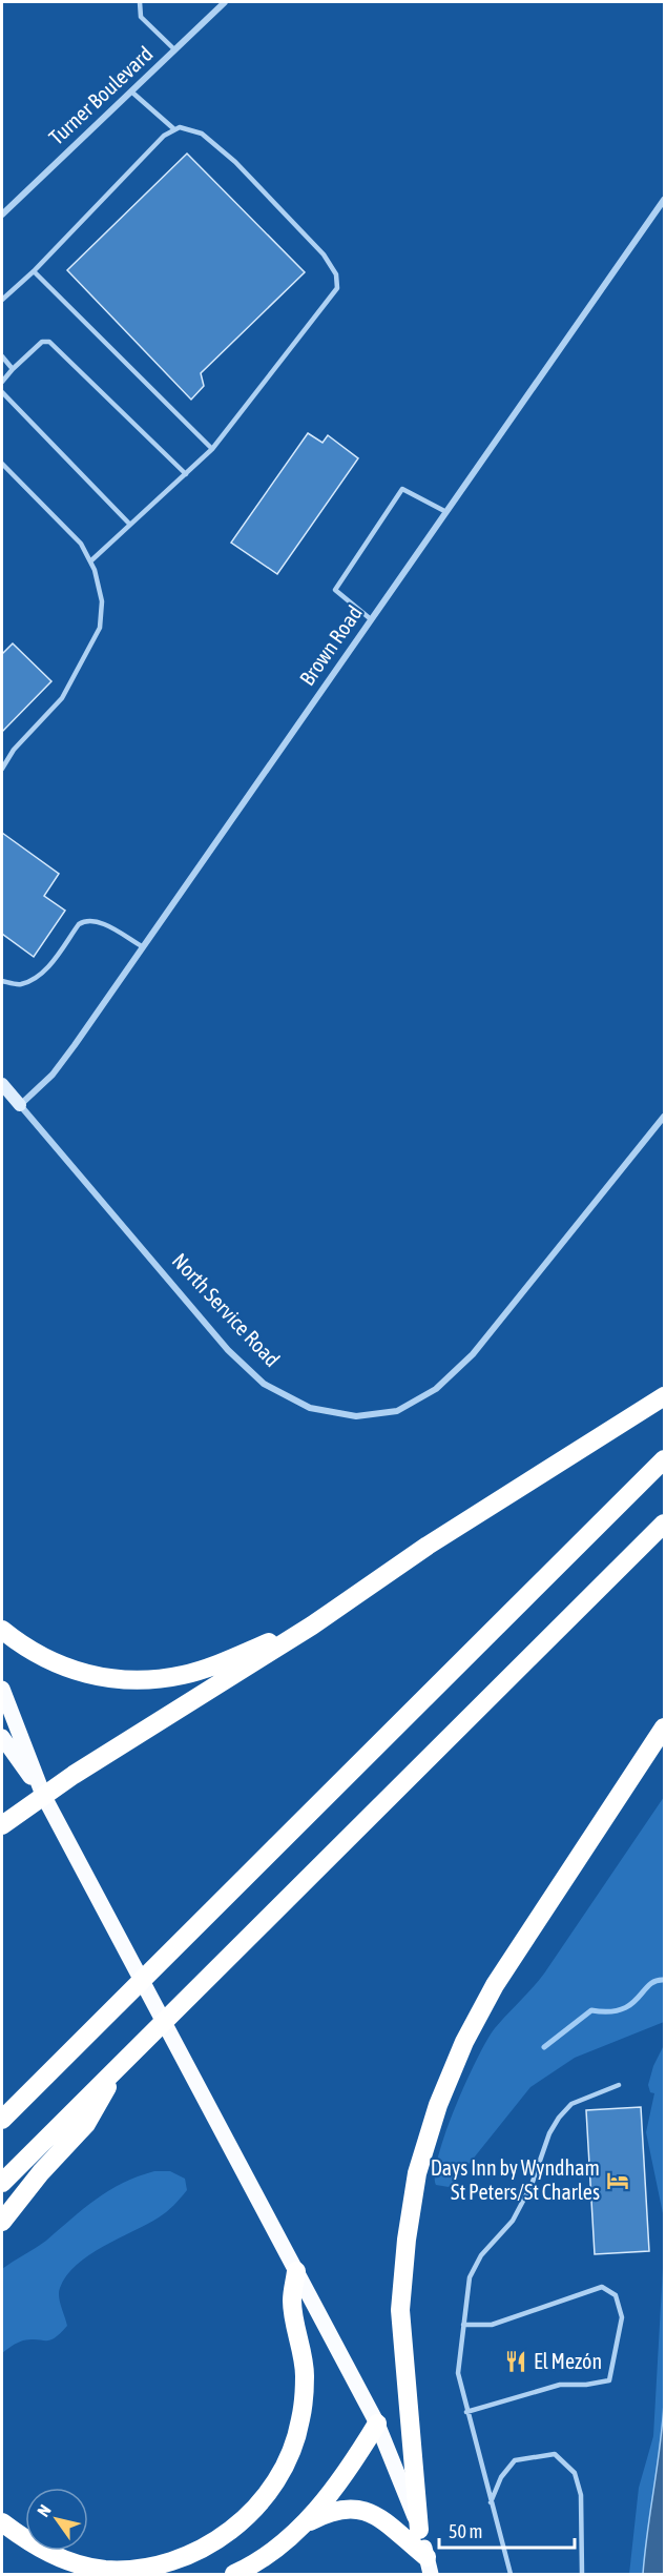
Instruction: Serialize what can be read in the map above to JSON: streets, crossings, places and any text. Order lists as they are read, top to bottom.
{
  "streets": {
    "street": ["Turner Boulevard", "Brown Road", "North Service Road"]
  },
  "crossings": [
    ["Brown Road", "North Service Road"]
  ],
  "places": {
    "hotel": ["Days Inn by Wyndham St Peters/St Charles"],
    "restaurant": ["El Mezón"]
  },
  "scale_bar": "50 m",
  "north": "top left"
}
